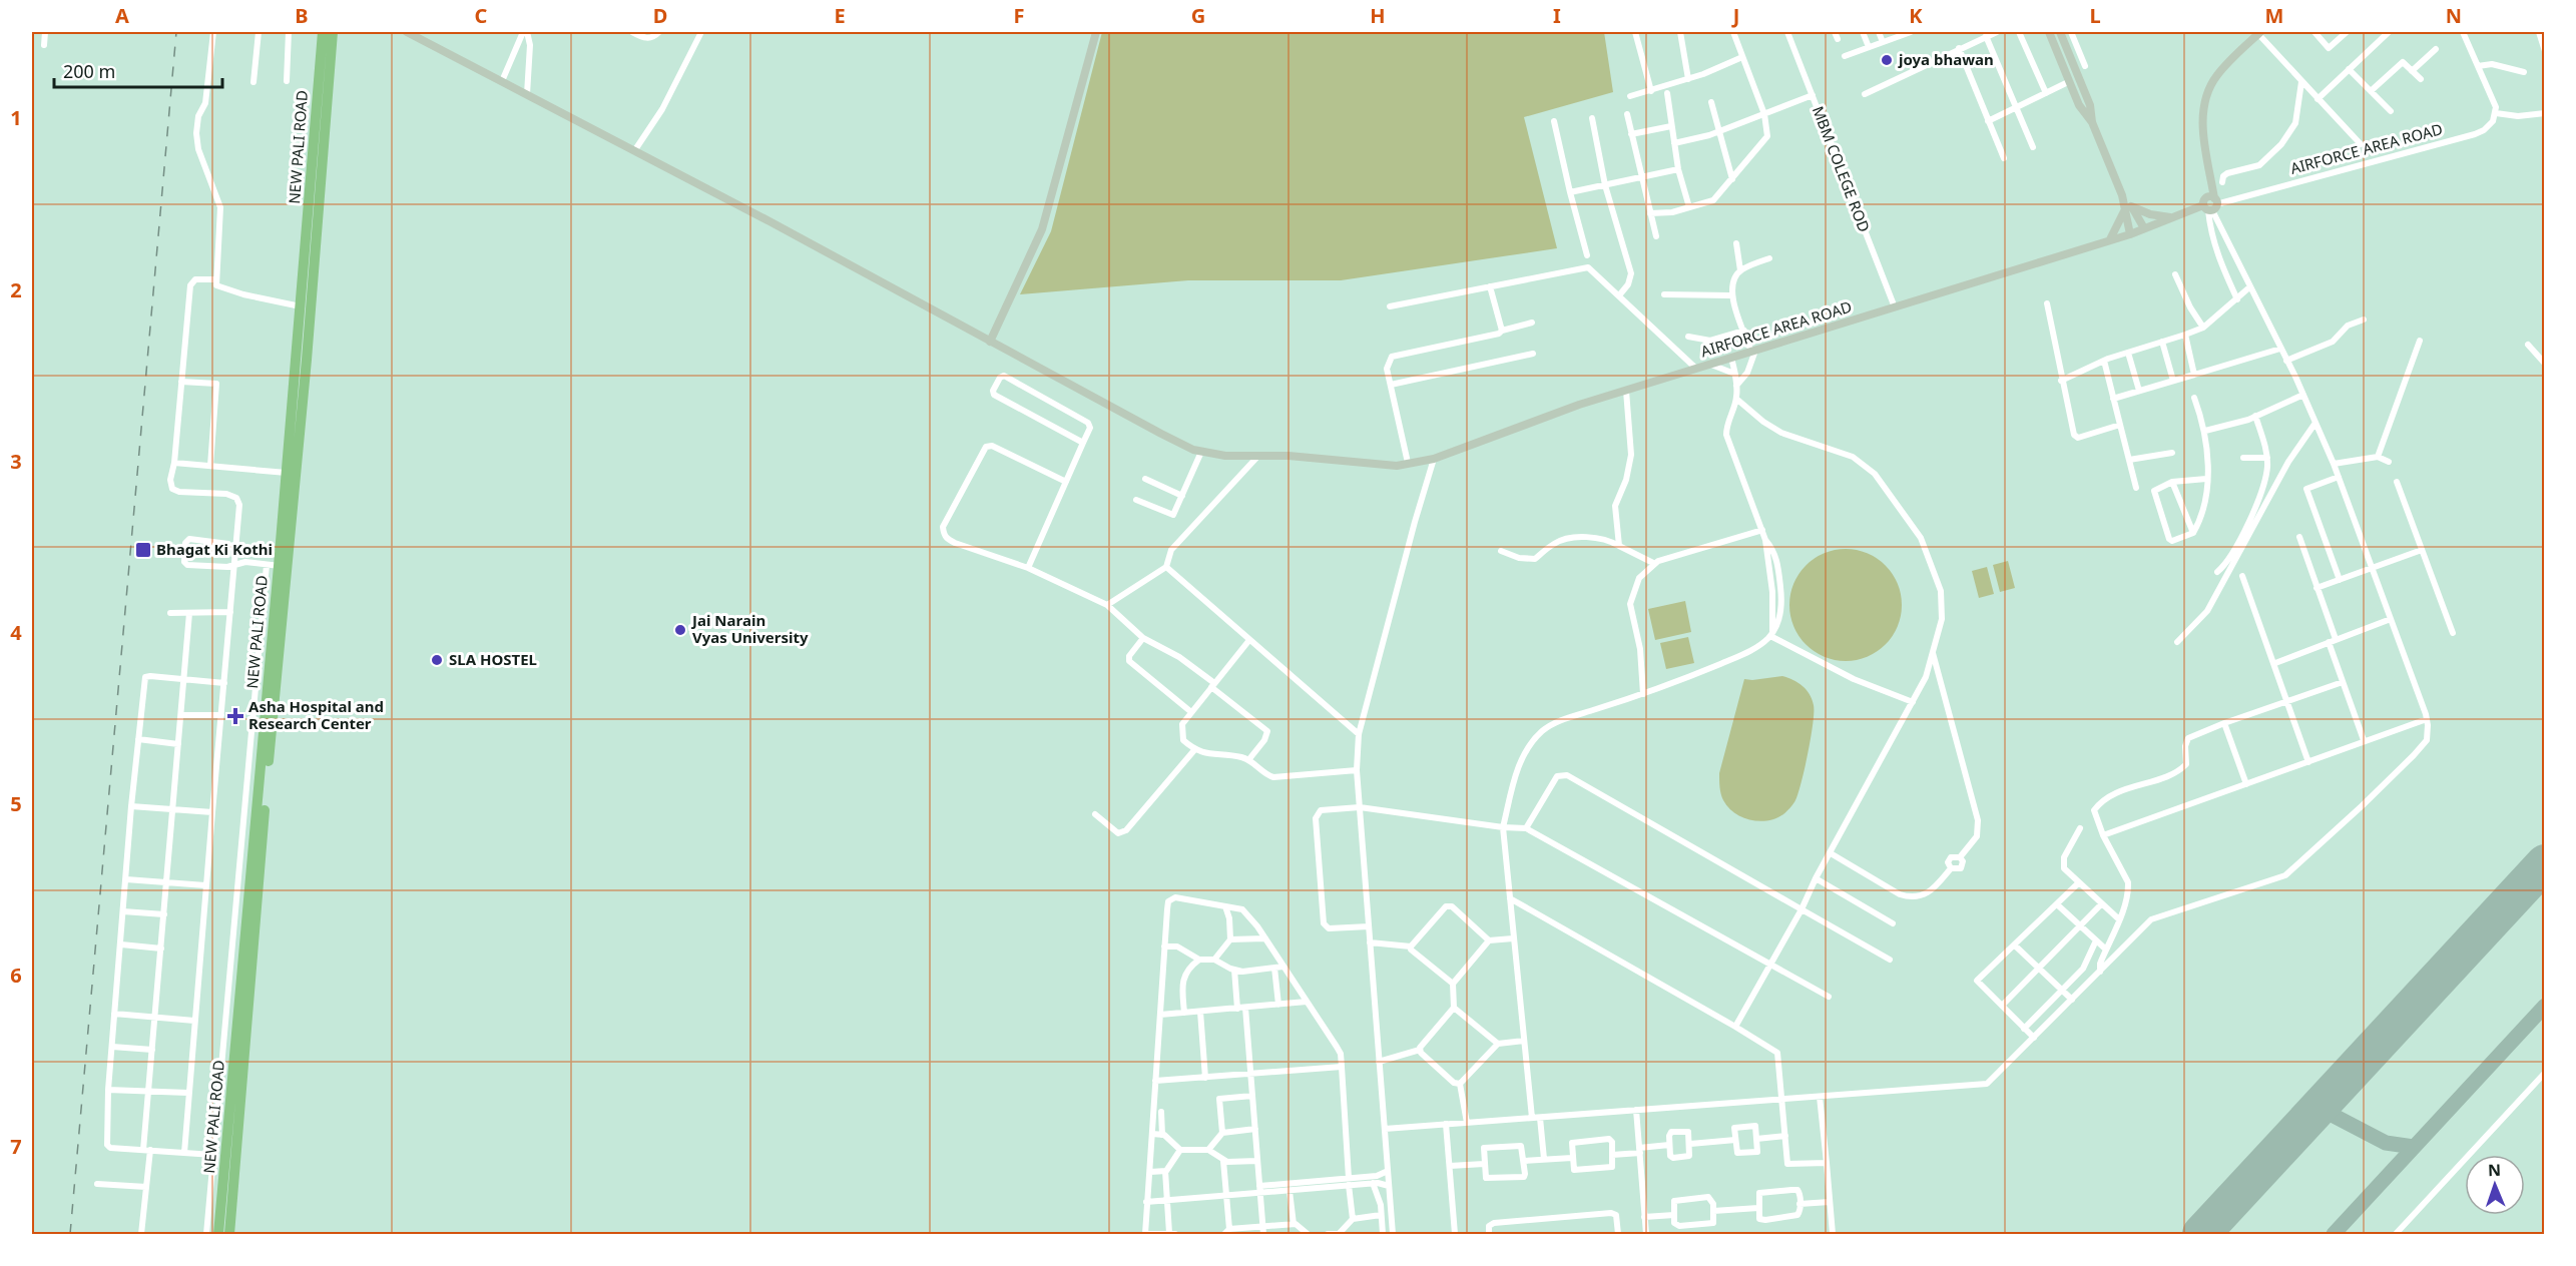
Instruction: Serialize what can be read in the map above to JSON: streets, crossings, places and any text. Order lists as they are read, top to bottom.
{
  "streets": {
    "highway": ["NEW PALI ROAD"],
    "street": ["AIRFORCE AREA ROAD", "MBM COLEGE ROD"]
  },
  "crossings": [
    ["AIRFORCE AREA ROAD", "MBM COLEGE ROD"]
  ],
  "places": {
    "other": ["joya bhawan", "Jai Narain Vyas University", "SLA HOSTEL"],
    "transit": ["Bhagat Ki Kothi"],
    "health": ["Asha Hospital and Research Center"]
  },
  "scale_bar": "200 m",
  "north": "top",
  "grid": {
    "columns": [
      "A",
      "B",
      "C",
      "D",
      "E",
      "F",
      "G",
      "H",
      "I",
      "J",
      "K",
      "L",
      "M",
      "N"
    ],
    "rows": [
      "1",
      "2",
      "3",
      "4",
      "5",
      "6",
      "7"
    ]
  }
}
